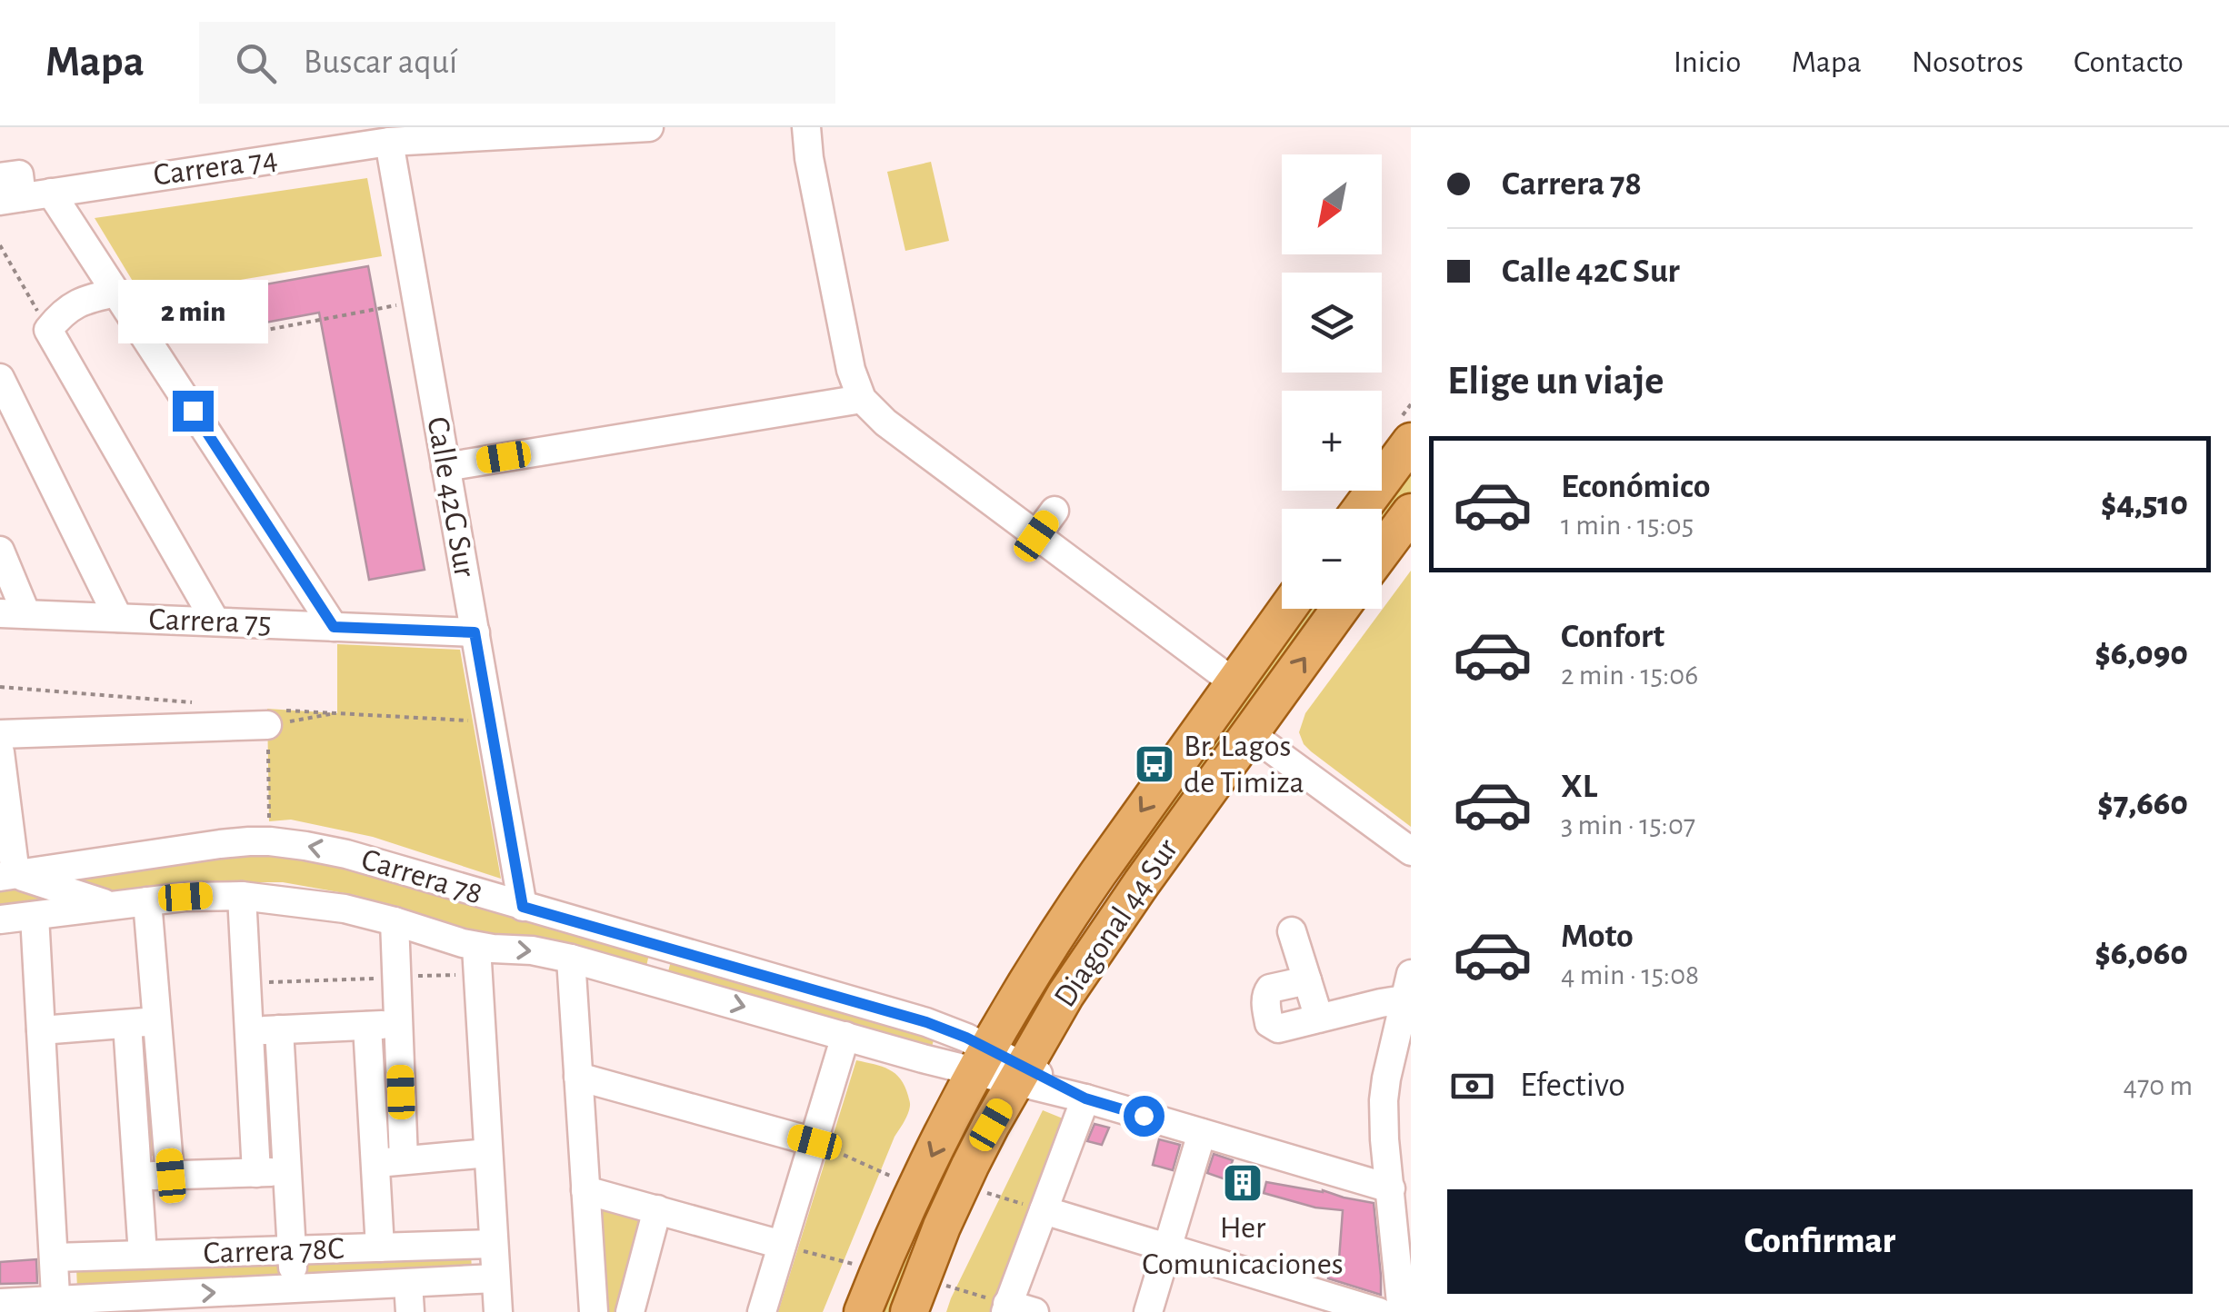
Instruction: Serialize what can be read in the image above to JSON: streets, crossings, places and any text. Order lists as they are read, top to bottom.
{
  "streets": {
    "main road": ["Diagonal 44 Sur"],
    "street": [
      "Carrera 74",
      "Calle 42G Sur",
      "Carrera 75",
      "Carrera 78",
      "Carrera 78C"
    ]
  },
  "crossings": [
    ["Carrera 74", "Calle 42G Sur"],
    ["Calle 42G Sur", "Carrera 75"],
    ["Calle 42G Sur", "Carrera 78"],
    ["Carrera 78", "Diagonal 44 Sur"]
  ],
  "places": {
    "bus stop": ["Br. Lagos de Timiza"],
    "building": ["Her Comunicaciones"]
  },
  "north": "bottom left",
  "page": {
    "header": "Mapa",
    "search": "Buscar aquí",
    "nav": [
      "Inicio",
      "Mapa",
      "Nosotros",
      "Contacto"
    ],
    "banner": ["Carrera 78", "Calle 42C Sur"],
    "map_buttons": ["+", "−"],
    "bubble": "2 min",
    "heading": "Elige un viaje",
    "list": [
      {
        "name": "Económico",
        "note": "1 min · 15:05",
        "value": "$4,510"
      },
      {
        "name": "Confort",
        "note": "2 min · 15:06",
        "value": "$6,090"
      },
      {
        "name": "XL",
        "note": "3 min · 15:07",
        "value": "$7,660"
      },
      {
        "name": "Moto",
        "note": "4 min · 15:08",
        "value": "$6,060"
      }
    ],
    "pay": ["Efectivo", "470 m"],
    "buttons": "Confirmar"
  }
}
